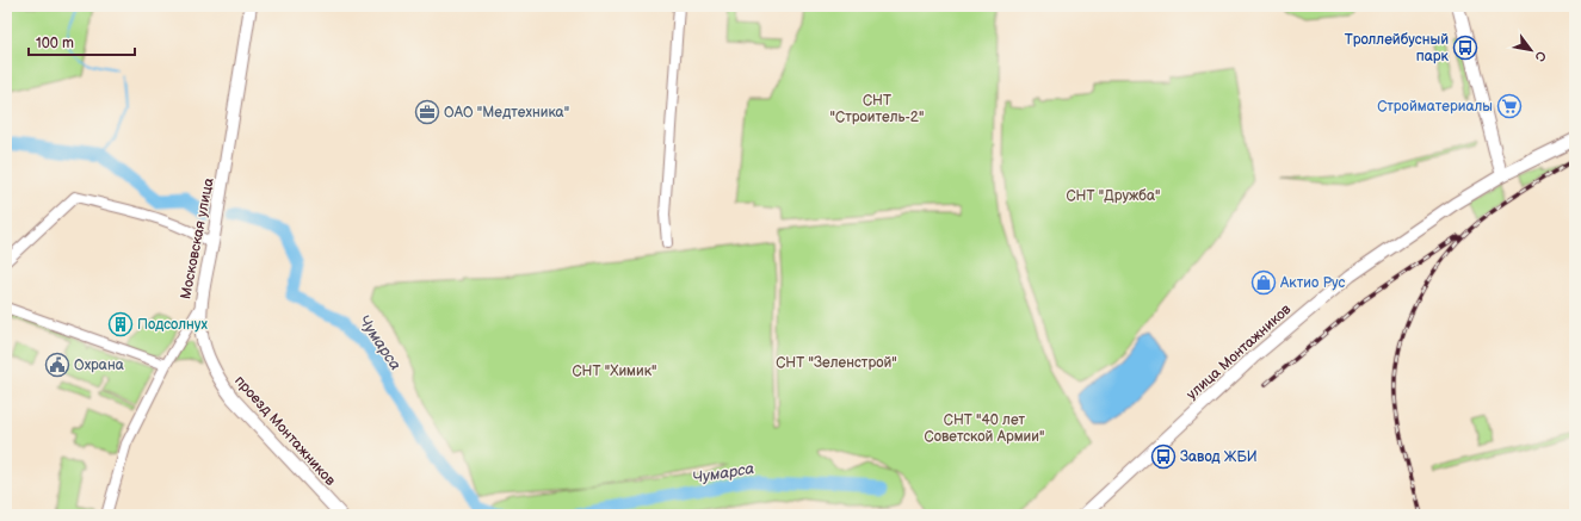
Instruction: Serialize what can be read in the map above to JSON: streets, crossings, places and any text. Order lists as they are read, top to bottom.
{
  "streets": {
    "main road": ["Московская улица", "улица Монтажников", "проезд Монтажников"]
  },
  "crossings": [
    ["Московская улица", "проезд Монтажников"]
  ],
  "water": ["Чумарса"],
  "parks": [
    "СНТ \"Строитель-2\"",
    "СНТ \"Дружба\"",
    "СНТ \"Зеленстрой\"",
    "СНТ \"Химик\"",
    "СНТ \"40 лет Советской Армии\""
  ],
  "places": {
    "bus stop": ["Троллейбусный парк", "Завод ЖБИ"],
    "supermarket": ["Стройматериалы"],
    "office": ["ОАО \"Медтехника\""],
    "shop": ["Актио Рус"],
    "building": ["Подсолнух"],
    "public building": ["Охрана"]
  },
  "scale_bar": "100 m",
  "north": "bottom right"
}
